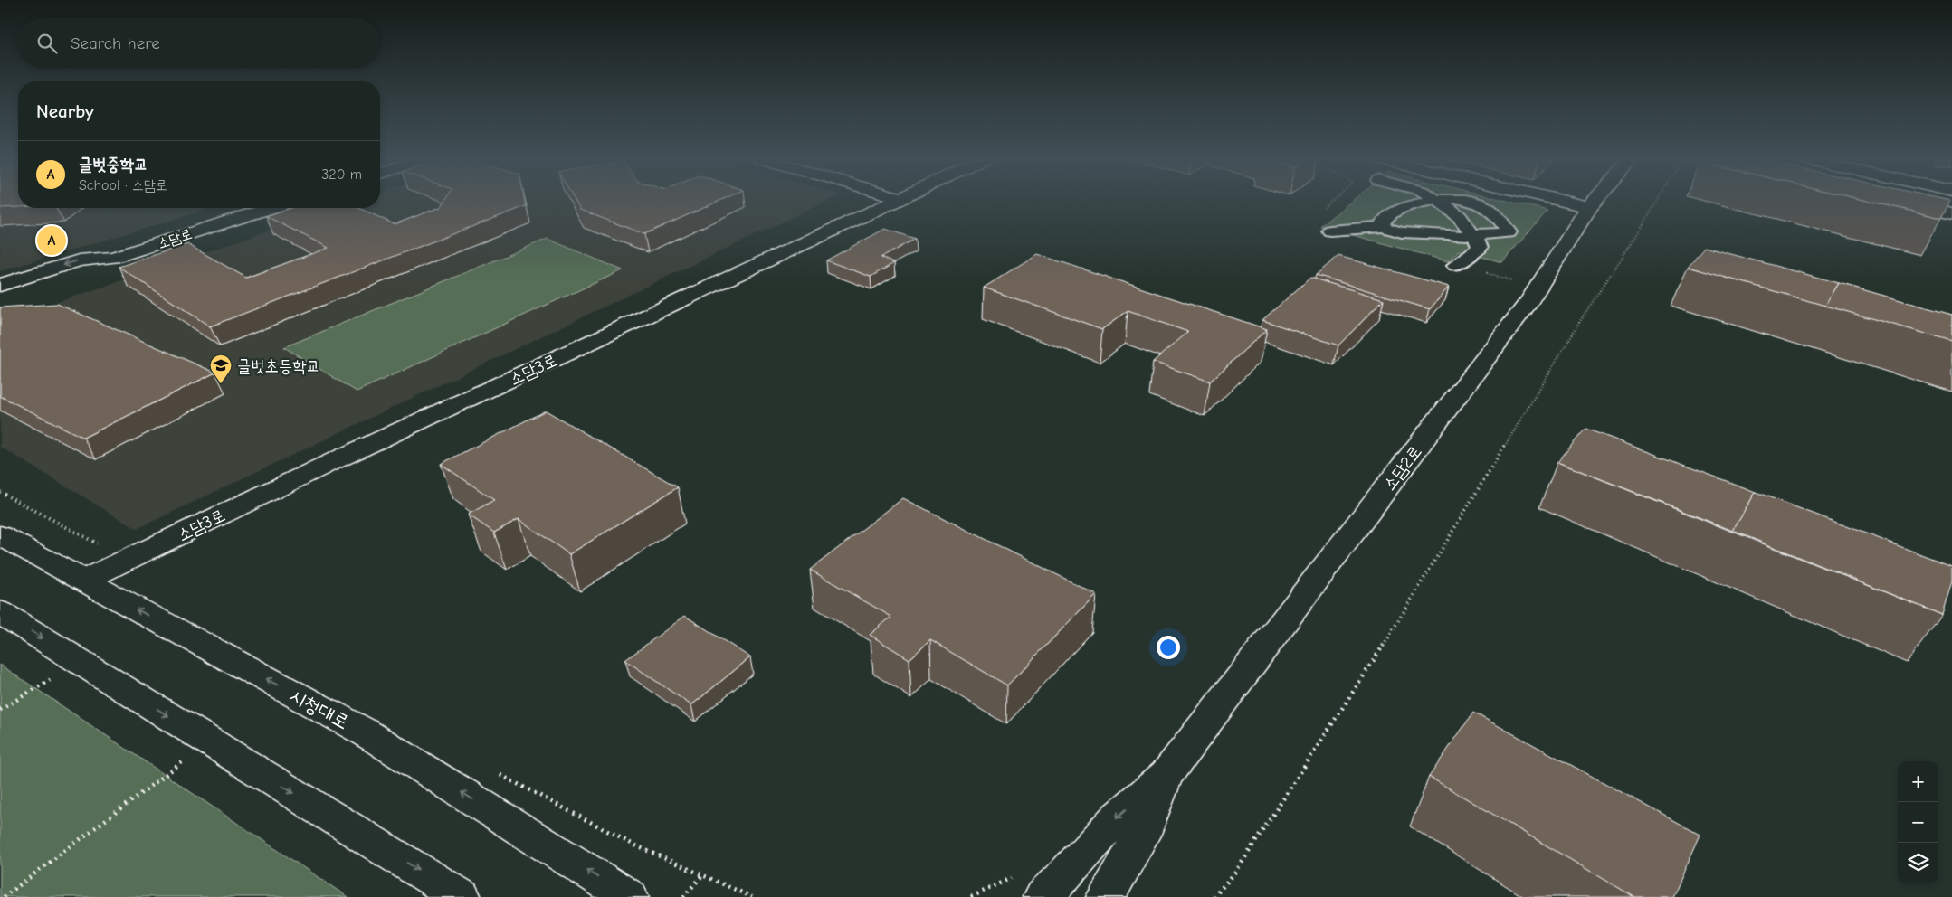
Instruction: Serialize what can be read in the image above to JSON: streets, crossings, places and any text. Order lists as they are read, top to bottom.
{
  "streets": {
    "street": [
      "소담로",
      "소담3로",
      "소담2로",
      "시청대로"
    ]
  },
  "crossings": [
    ["소담3로", "시청대로"]
  ],
  "places": {
    "school or university": ["글벗초등학교"]
  },
  "page": {
    "search": "Search here",
    "heading": "Nearby",
    "list": [
      {
        "mark": "A",
        "name": "글벗중학교",
        "note": "School · 소담로",
        "value": "320 m"
      }
    ],
    "pins": "A",
    "map_buttons": ["+", "−"]
  }
}
